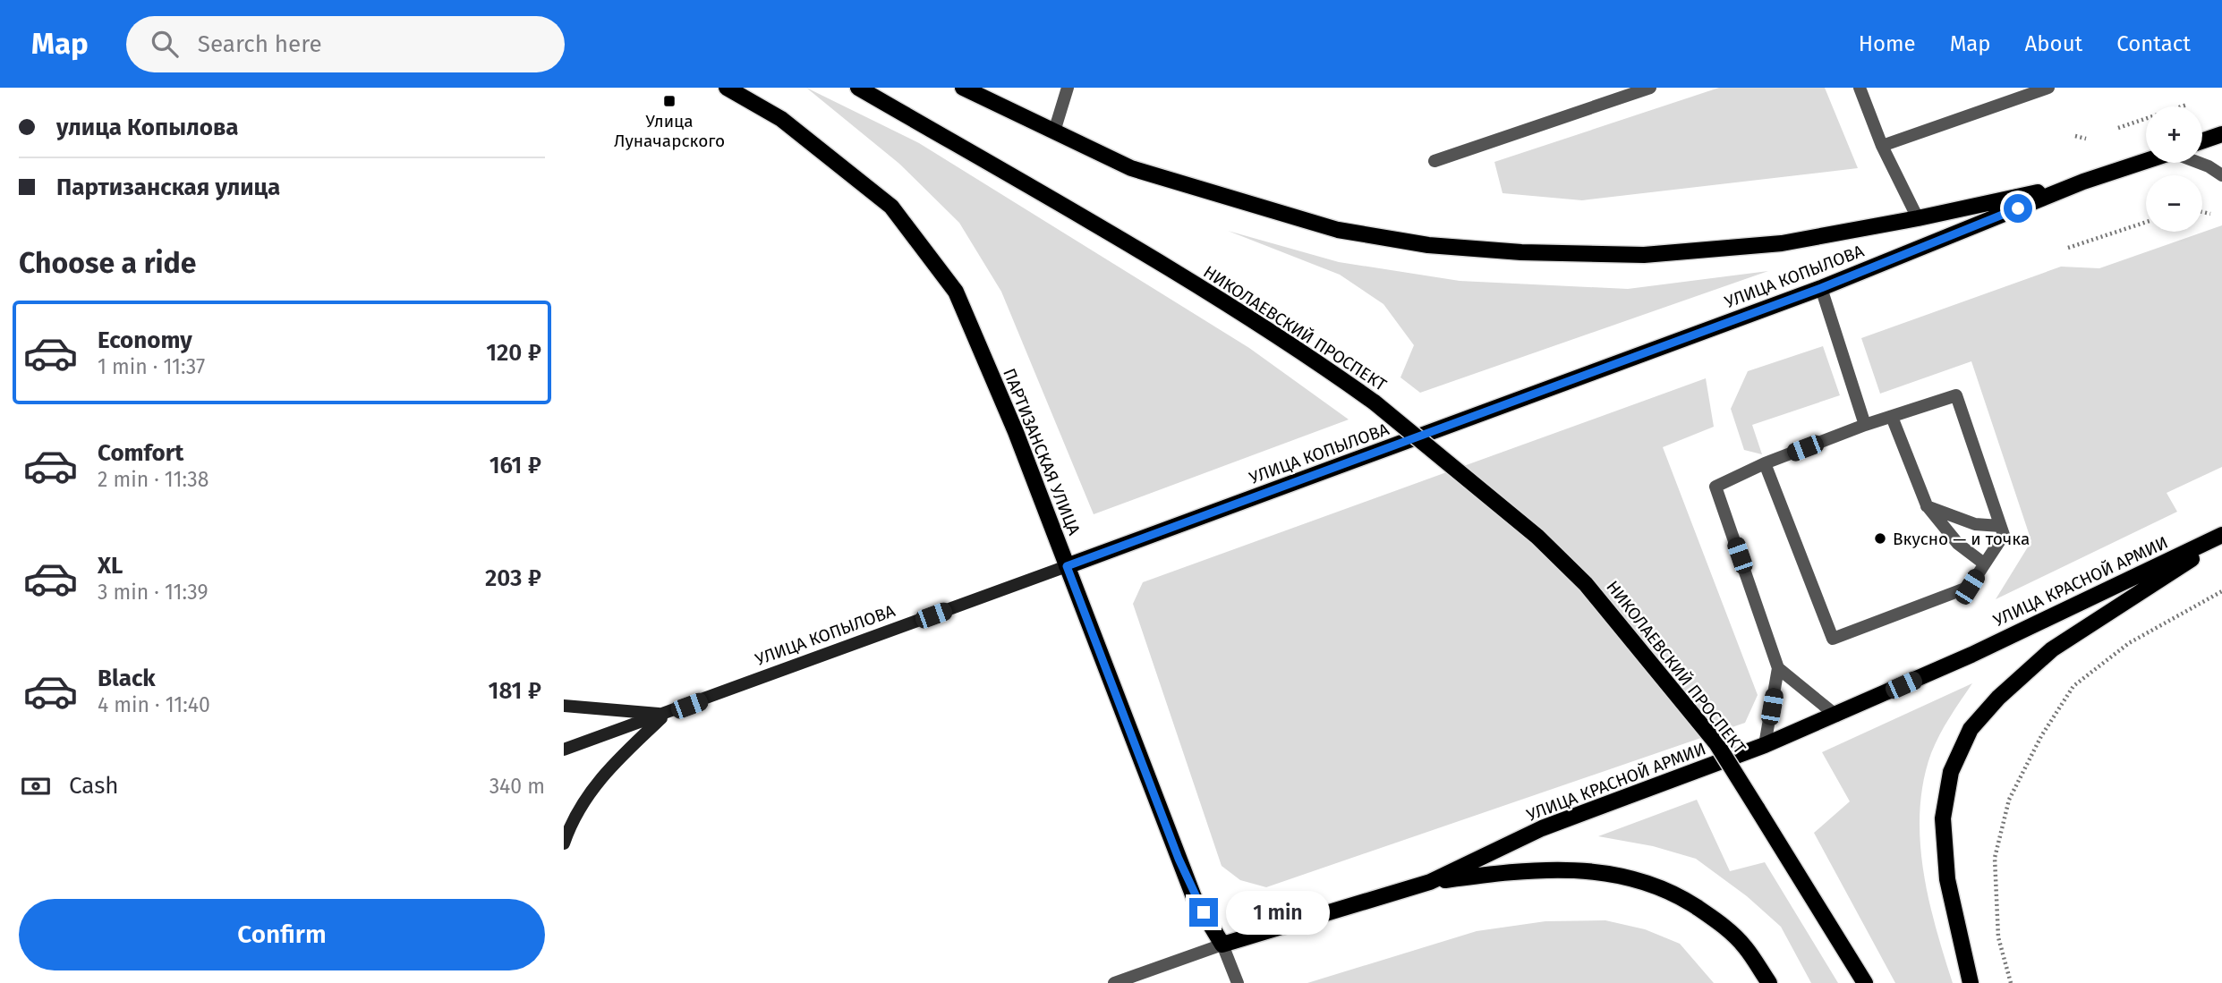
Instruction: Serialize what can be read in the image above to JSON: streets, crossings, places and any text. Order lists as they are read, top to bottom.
{
  "streets": {
    "main road": [
      "УЛИЦА КОПЫЛОВА",
      "НИКОЛАЕВСКИЙ ПРОСПЕКТ",
      "ПАРТИЗАНСКАЯ УЛИЦА",
      "УЛИЦА КРАСНОЙ АРМИИ"
    ]
  },
  "crossings": [
    ["УЛИЦА КОПЫЛОВА", "ПАРТИЗАНСКАЯ УЛИЦА"],
    ["ПАРТИЗАНСКАЯ УЛИЦА", "УЛИЦА КРАСНОЙ АРМИИ"]
  ],
  "places": {
    "transit": ["Улица Луначарского"],
    "other": ["Вкусно — и точка"]
  },
  "page": {
    "header": "Map",
    "search": "Search here",
    "nav": [
      "Home",
      "Map",
      "About",
      "Contact"
    ],
    "banner": ["улица Копылова", "Партизанская улица"],
    "map_buttons": ["+", "−"],
    "heading": "Choose a ride",
    "list": [
      {
        "name": "Economy",
        "note": "1 min · 11:37",
        "value": "120 ₽"
      },
      {
        "name": "Comfort",
        "note": "2 min · 11:38",
        "value": "161 ₽"
      },
      {
        "name": "XL",
        "note": "3 min · 11:39",
        "value": "203 ₽"
      },
      {
        "name": "Black",
        "note": "4 min · 11:40",
        "value": "181 ₽"
      }
    ],
    "pay": ["Cash", "340 m"],
    "buttons": "Confirm",
    "bubble": "1 min"
  }
}
